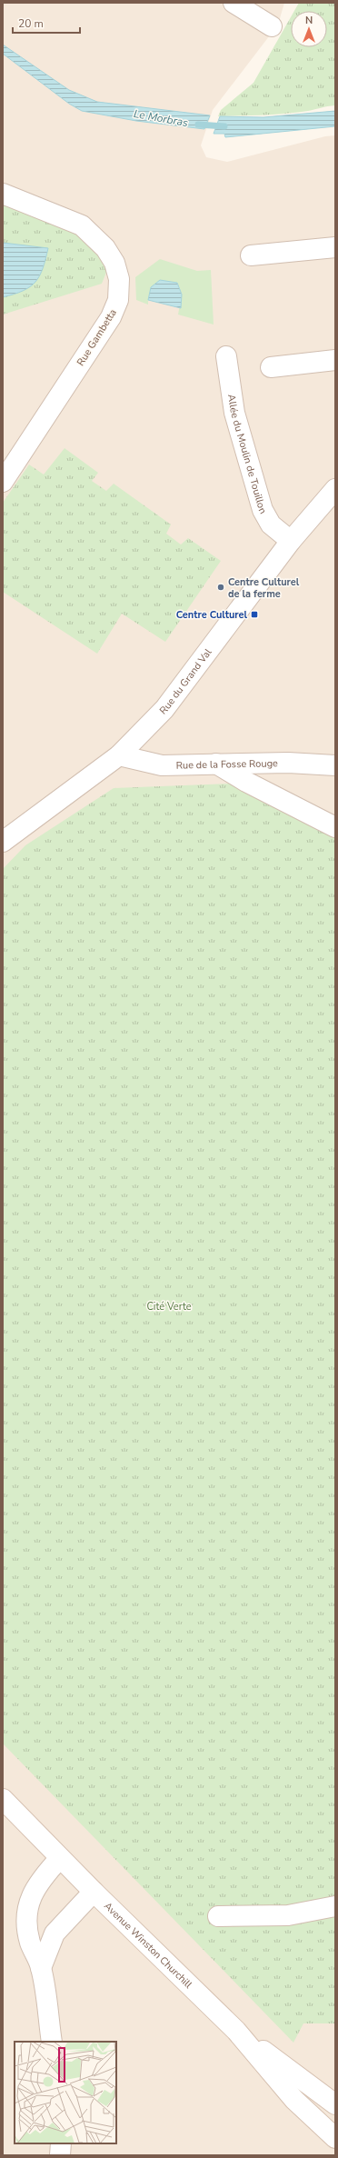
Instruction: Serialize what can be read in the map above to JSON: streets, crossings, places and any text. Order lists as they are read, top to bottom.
{
  "streets": {
    "street": [
      "Rue Gambetta",
      "Allée du Moulin de Touillon",
      "Rue du Grand Val",
      "Rue de la Fosse Rouge",
      "Avenue Winston Churchill"
    ]
  },
  "crossings": [
    ["Allée du Moulin de Touillon", "Rue du Grand Val"],
    ["Rue du Grand Val", "Rue de la Fosse Rouge"]
  ],
  "water": ["Le Morbras"],
  "parks": ["Cité Verte"],
  "places": {
    "other": ["Centre Culturel de la ferme"],
    "transit": ["Centre Culturel"]
  },
  "scale_bar": "20 m",
  "north": "top"
}
